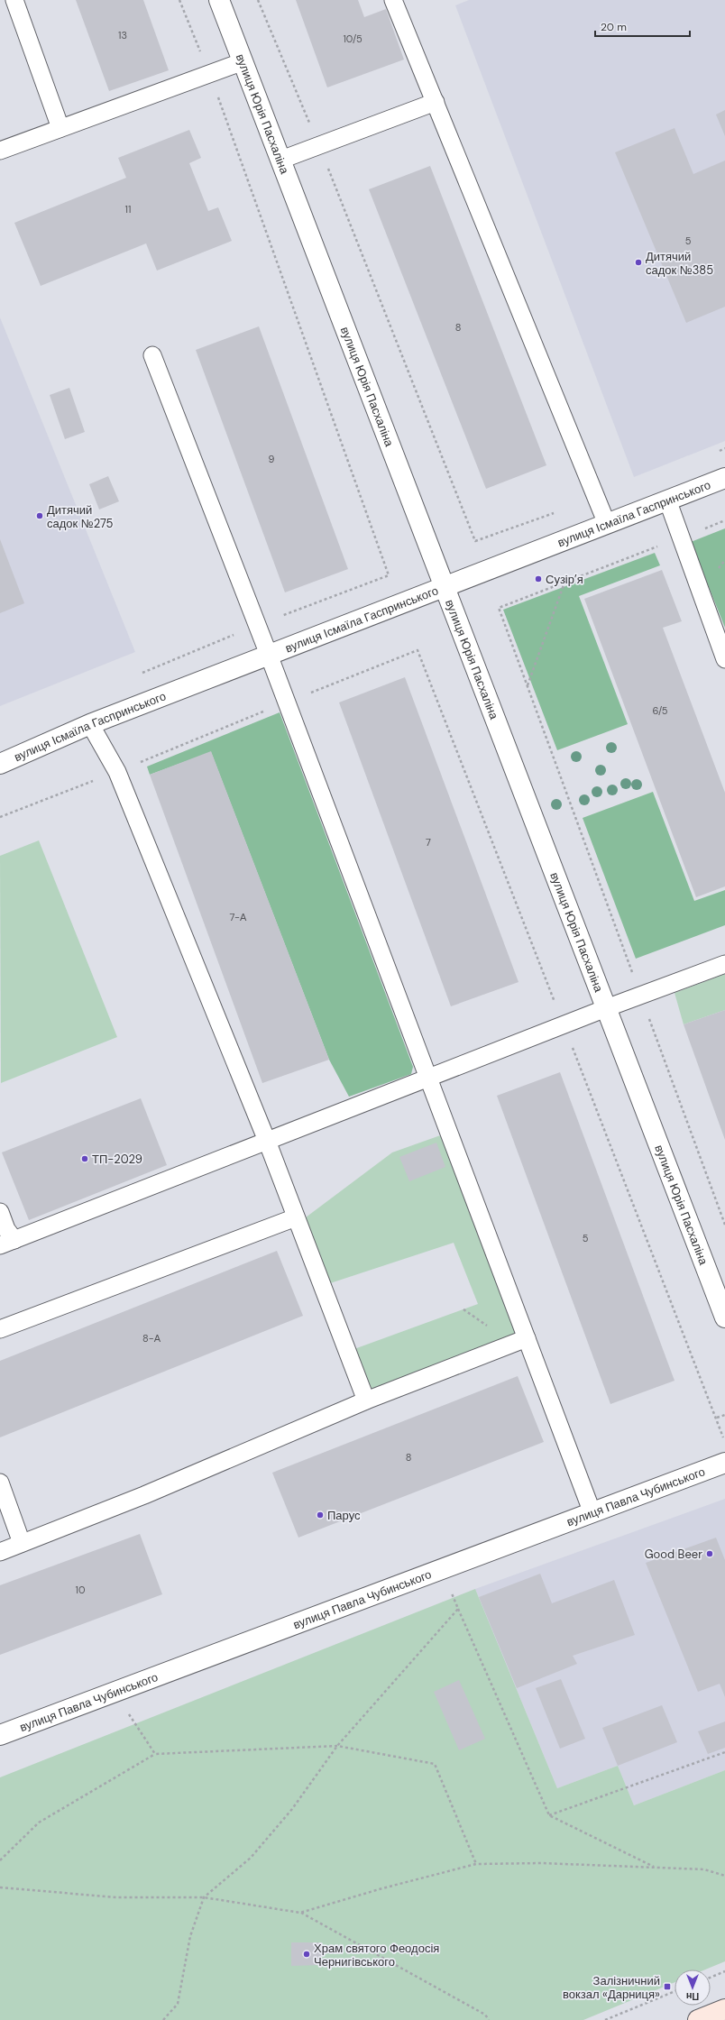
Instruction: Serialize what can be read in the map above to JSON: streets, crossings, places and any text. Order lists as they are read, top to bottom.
{
  "streets": {
    "street": ["вулиця Юрія Пасхаліна", "вулиця Ісмаїла Гаспринського", "вулиця Павла Чубинського"]
  },
  "crossings": [
    ["вулиця Юрія Пасхаліна", "вулиця Ісмаїла Гаспринського"]
  ],
  "places": {
    "other": [
      "Дитячий садок №385",
      "Дитячий садок №275",
      "Сузір’я",
      "ТП-2029",
      "Парус",
      "Good Beer",
      "Храм святого Феодосія Чернигівського"
    ],
    "transit": ["Залізничний вокзал «Дарниця»"]
  },
  "house_numbers": [
    "13",
    "10/5",
    "11",
    "5",
    "8",
    "9",
    "6/5",
    "7",
    "7-А",
    "5",
    "8-А",
    "8",
    "10"
  ],
  "scale_bar": "20 m",
  "north": "bottom"
}
